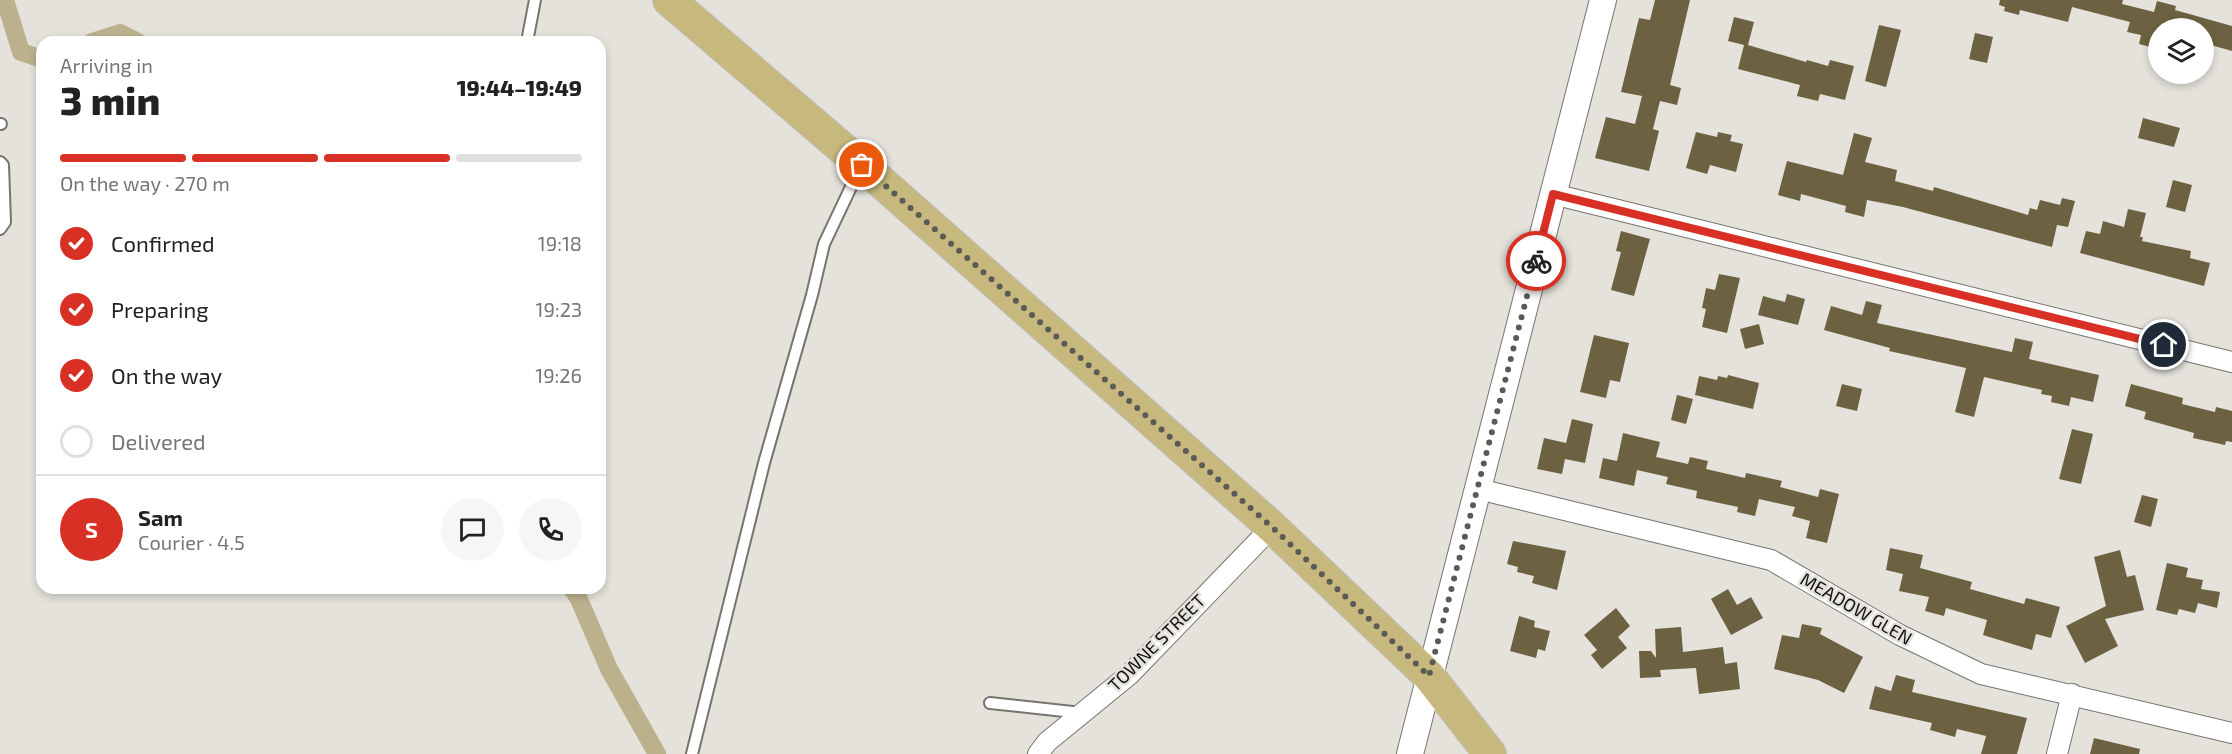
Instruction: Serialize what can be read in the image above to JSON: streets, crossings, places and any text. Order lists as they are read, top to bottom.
{
  "streets": {
    "street": ["MEADOW GLEN", "TOWNE STREET"]
  },
  "page": {
    "heading": ["3 min", "Arriving in", "19:44–19:49"],
    "panel": ["Sam", "Courier · 4.5"],
    "bar": "On the way · 270 m",
    "list": [
      ["Confirmed", "19:18"],
      ["Preparing", "19:23"],
      ["On the way", "19:26"],
      "Delivered"
    ],
    "round": "S"
  }
}
